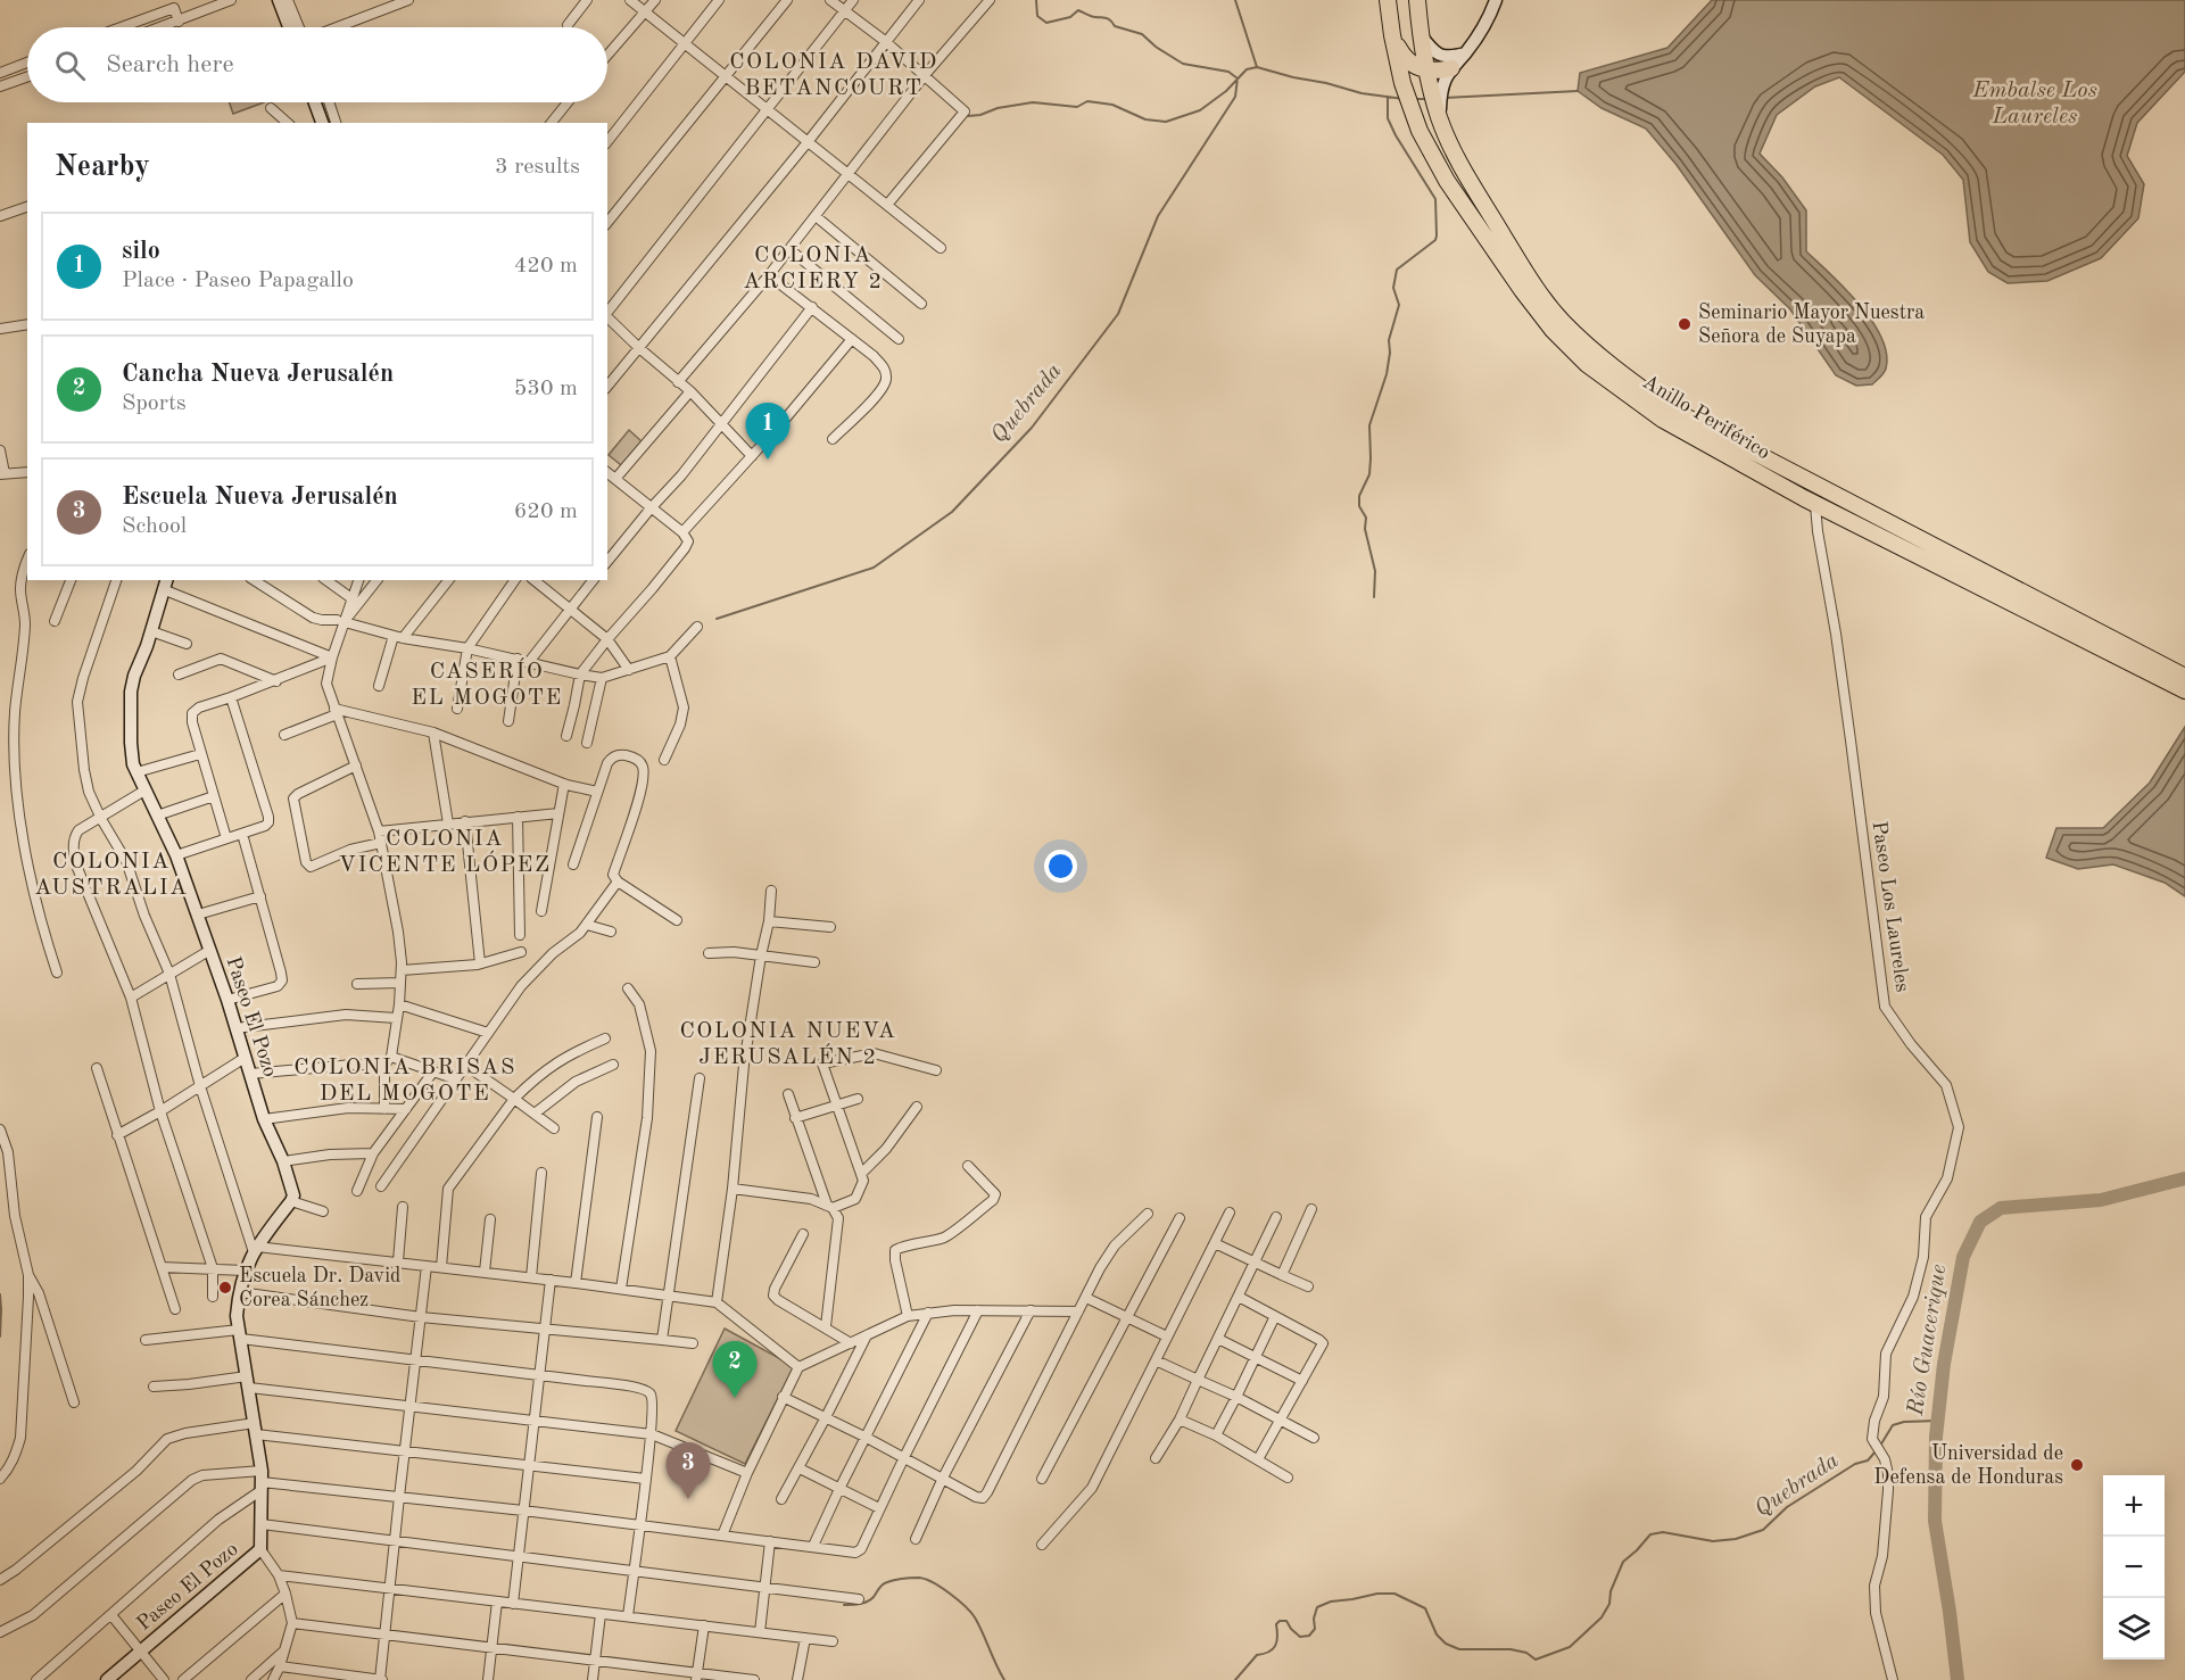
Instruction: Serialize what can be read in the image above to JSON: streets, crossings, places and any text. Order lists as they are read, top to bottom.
{
  "streets": {
    "highway": ["Anillo Periférico"],
    "street": ["Paseo Los Laureles", "Paseo El Pozo"]
  },
  "crossings": [
    ["Anillo Periférico", "Paseo Los Laureles"]
  ],
  "districts": [
    "COLONIA DAVID BETANCOURT",
    "COLONIA ARCIERY 2",
    "CASERÍO EL MOGOTE",
    "COLONIA VICENTE LÓPEZ",
    "COLONIA AUSTRALIA",
    "COLONIA NUEVA JERUSALÉN 2",
    "COLONIA BRISAS DEL MOGOTE"
  ],
  "water": ["Embalse Los Laureles", "Quebrada", "Río Guacerique"],
  "places": ["Seminario Mayor Nuestra Señora de Suyapa", "Escuela Dr. David Corea Sánchez", "Universidad de Defensa de Honduras"],
  "page": {
    "search": "Search here",
    "heading": ["Nearby", "3 results"],
    "list": [
      {
        "mark": "1",
        "name": "silo",
        "note": "Place · Paseo Papagallo",
        "value": "420 m"
      },
      {
        "mark": "2",
        "name": "Cancha Nueva Jerusalén",
        "note": "Sports",
        "value": "530 m"
      },
      {
        "mark": "3",
        "name": "Escuela Nueva Jerusalén",
        "note": "School",
        "value": "620 m"
      }
    ],
    "pins": ["1", "2", "3"],
    "map_buttons": ["+", "−"]
  }
}
